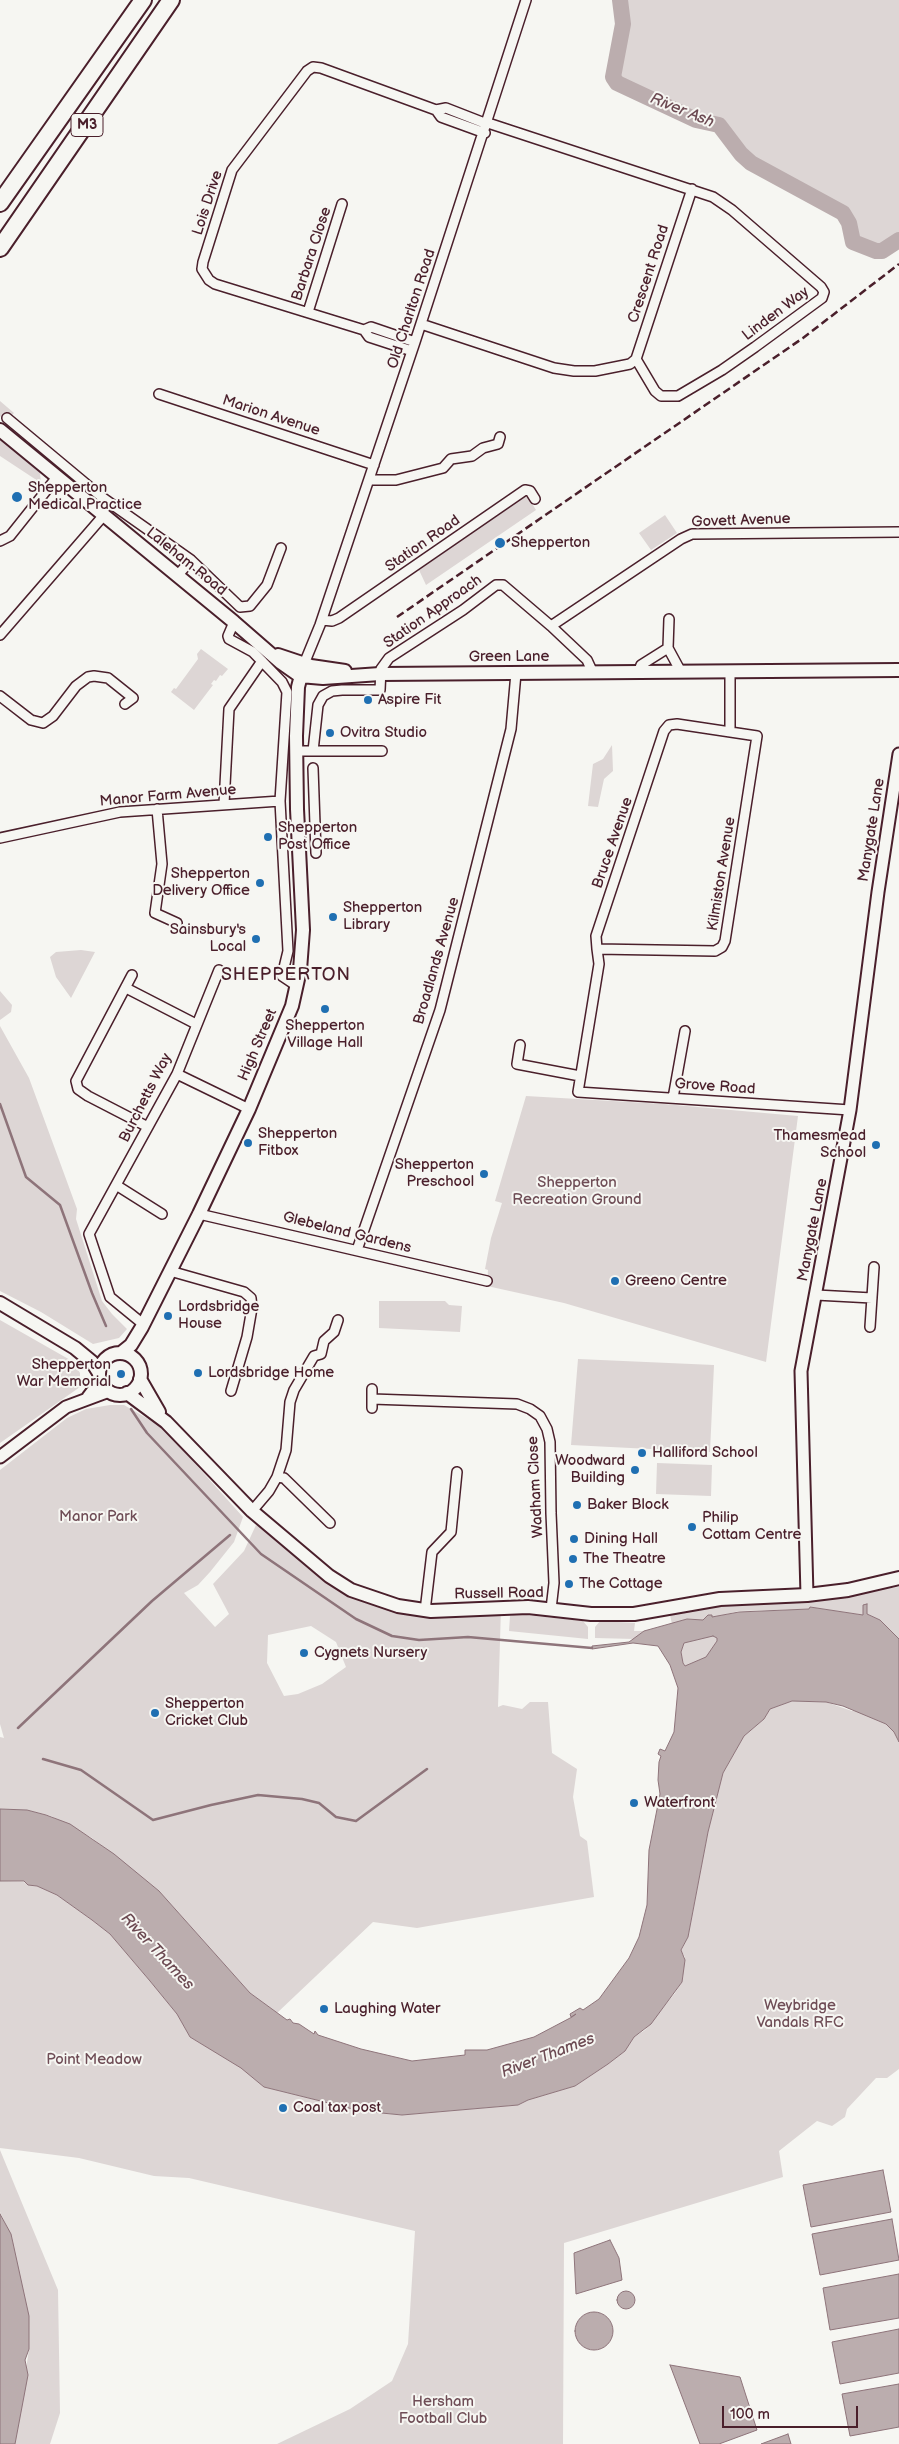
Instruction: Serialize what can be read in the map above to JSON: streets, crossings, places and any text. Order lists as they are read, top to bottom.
{
  "streets": {
    "highway": ["M3"],
    "main road": [
      "Laleham Road",
      "Green Lane",
      "High Street",
      "Russell Road"
    ],
    "street": [
      "Lois Drive",
      "Barbara Close",
      "Crescent Road",
      "Old Charlton Road",
      "Linden Way",
      "Marion Avenue",
      "Govett Avenue",
      "Station Road",
      "Station Approach",
      "Manor Farm Avenue",
      "Manygate Lane",
      "Bruce Avenue",
      "Kilmiston Avenue",
      "Broadlands Avenue",
      "Grove Road",
      "Burchetts Way",
      "Glebeland Gardens",
      "Wadham Close"
    ]
  },
  "crossings": [
    ["Lois Drive", "Barbara Close"],
    ["Lois Drive", "Old Charlton Road"],
    ["Crescent Road", "Linden Way"],
    ["Old Charlton Road", "Marion Avenue"],
    ["Old Charlton Road", "Station Road"],
    ["Old Charlton Road", "Laleham Road"],
    ["Old Charlton Road", "Green Lane"],
    ["Old Charlton Road", "High Street"],
    ["Govett Avenue", "Station Approach"],
    ["Laleham Road", "Green Lane"],
    ["Laleham Road", "High Street"],
    ["Station Approach", "Green Lane"],
    ["Green Lane", "Broadlands Avenue"],
    ["Green Lane", "High Street"],
    ["Manygate Lane", "Grove Road"],
    ["Manygate Lane", "Russell Road"],
    ["Bruce Avenue", "Kilmiston Avenue"],
    ["Bruce Avenue", "Grove Road"],
    ["Broadlands Avenue", "Glebeland Gardens"],
    ["High Street", "Burchetts Way"],
    ["High Street", "Glebeland Gardens"],
    ["High Street", "Russell Road"],
    ["Wadham Close", "Russell Road"]
  ],
  "districts": ["SHEPPERTON"],
  "water": ["River Ash", "River Thames"],
  "parks": [
    "Shepperton Recreation Ground",
    "Manor Park",
    "Weybridge Vandals RFC",
    "Point Meadow",
    "Hersham Football Club"
  ],
  "places": [
    "Shepperton Medical Practice",
    "Shepperton",
    "Aspire Fit",
    "Ovitra Studio",
    "Shepperton Post Office",
    "Shepperton Delivery Office",
    "Shepperton Library",
    "Sainsbury's Local",
    "Shepperton Village Hall",
    "Shepperton Fitbox",
    "Thamesmead School",
    "Shepperton Preschool",
    "Greeno Centre",
    "Lordsbridge House",
    "Lordsbridge Home",
    "Shepperton War Memorial",
    "Halliford School",
    "Woodward Building",
    "Baker Block",
    "Philip Cottam Centre",
    "Dining Hall",
    "The Theatre",
    "The Cottage",
    "Cygnets Nursery",
    "Shepperton Cricket Club",
    "Waterfront",
    "Laughing Water",
    "Coal tax post"
  ],
  "scale_bar": "100 m"
}
